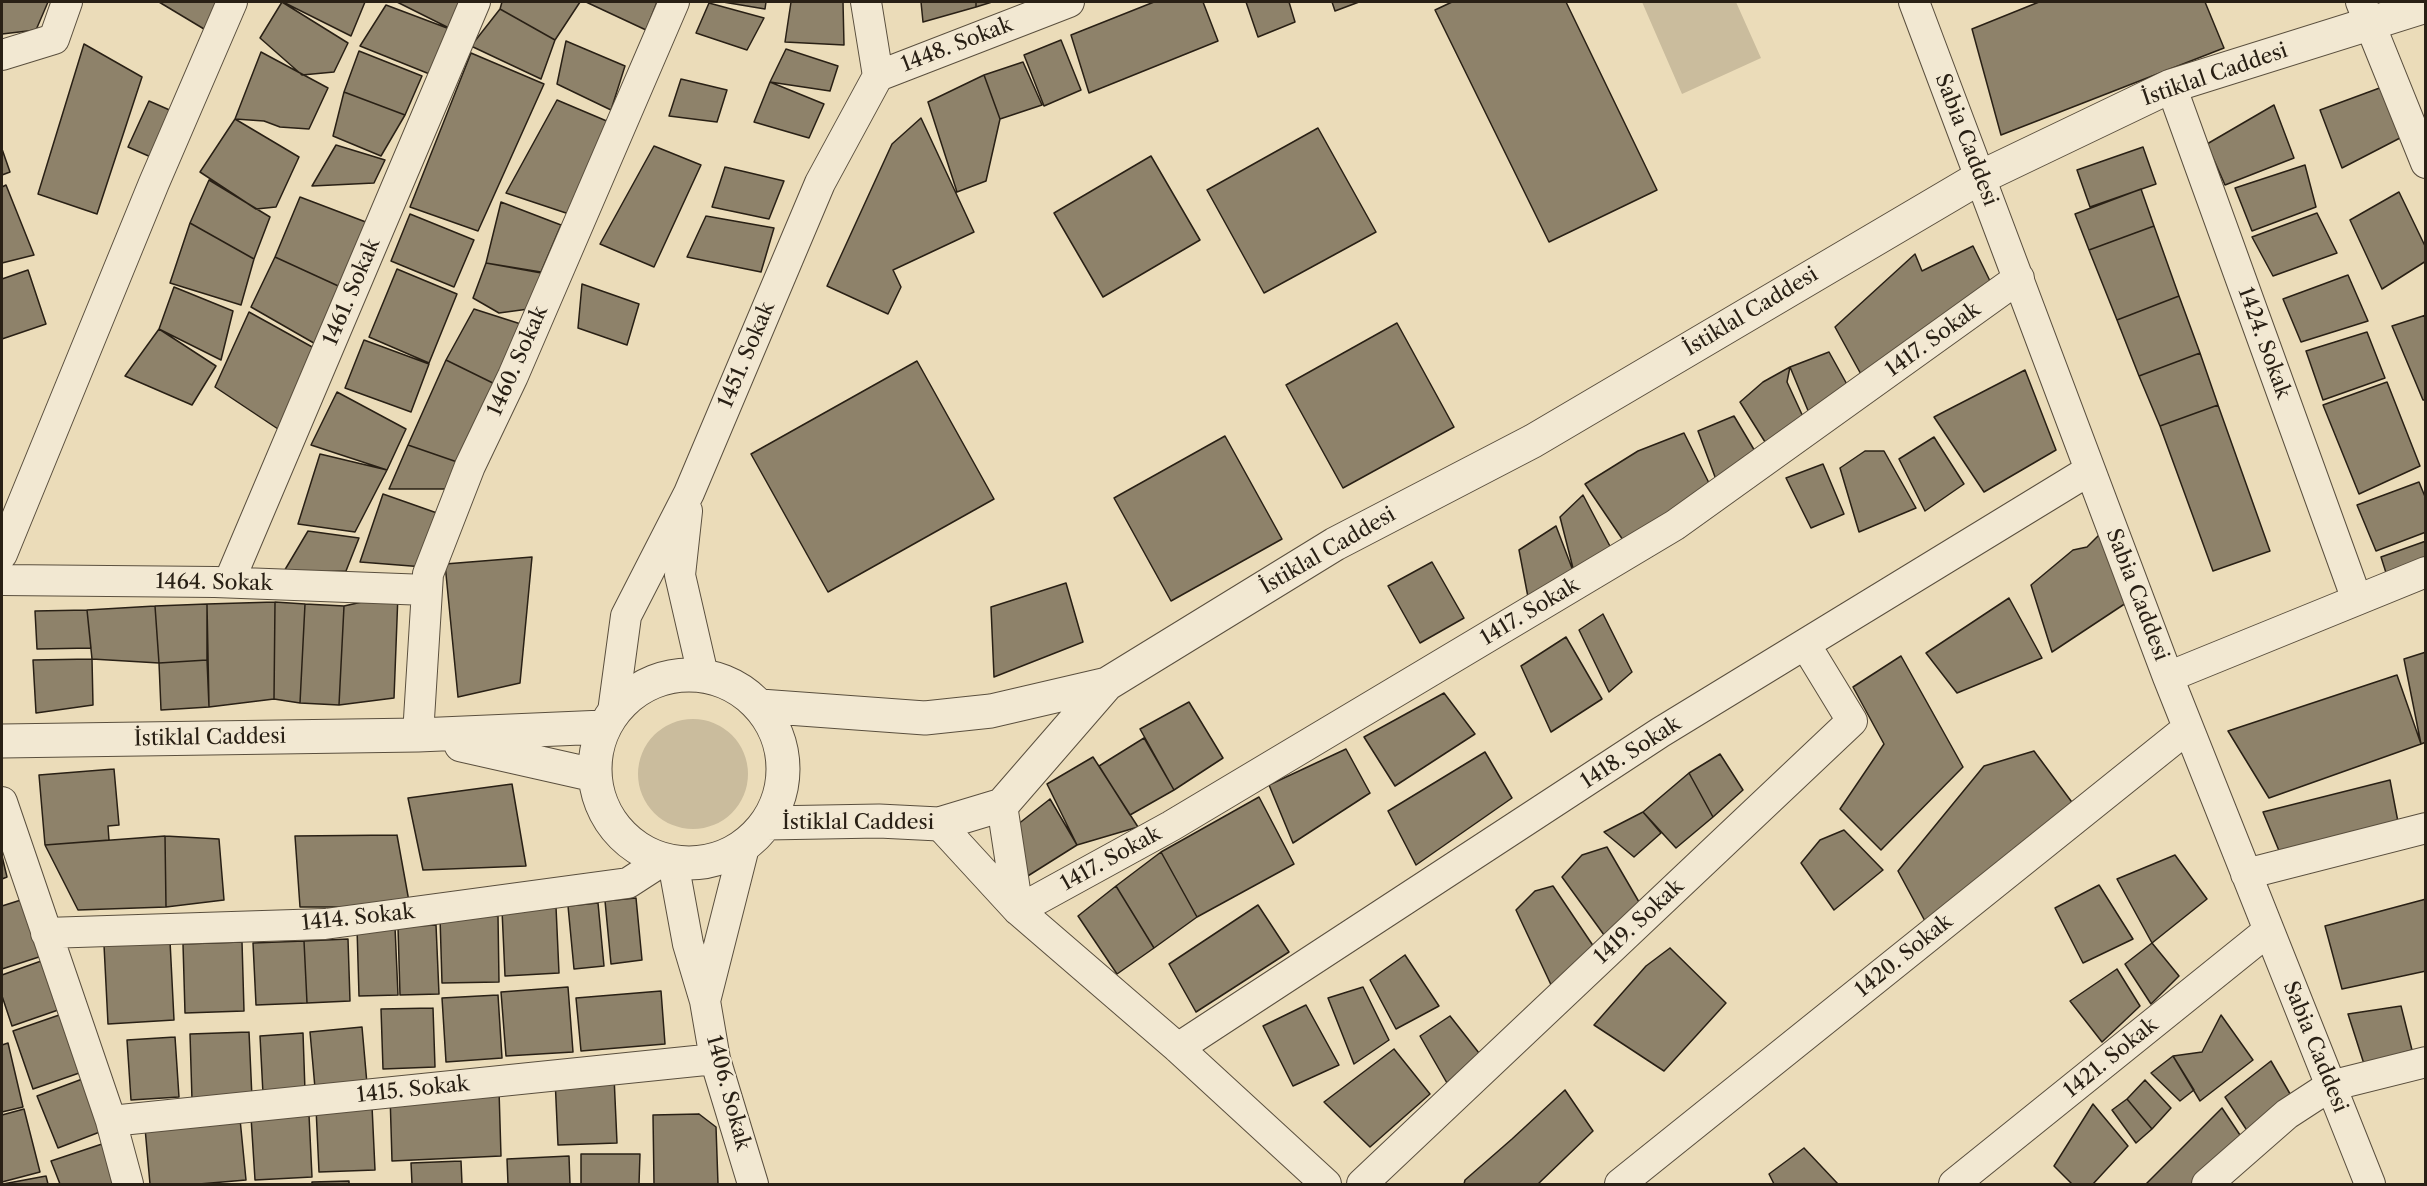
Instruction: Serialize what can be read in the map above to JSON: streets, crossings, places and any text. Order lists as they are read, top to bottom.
{
  "streets": {
    "street": [
      "1448. Sokak",
      "İstiklal Caddesi",
      "Sabia Caddesi",
      "1461. Sokak",
      "1417. Sokak",
      "1424. Sokak",
      "1451. Sokak",
      "1460. Sokak",
      "1464. Sokak",
      "1418. Sokak",
      "1414. Sokak",
      "1419. Sokak",
      "1420. Sokak",
      "1421. Sokak",
      "1415. Sokak",
      "1406. Sokak"
    ]
  },
  "crossings": [
    ["1448. Sokak", "1451. Sokak"],
    ["İstiklal Caddesi", "Sabia Caddesi"],
    ["İstiklal Caddesi", "1424. Sokak"],
    ["İstiklal Caddesi", "1451. Sokak"],
    ["İstiklal Caddesi", "1460. Sokak"],
    ["İstiklal Caddesi", "1414. Sokak"],
    ["İstiklal Caddesi", "1406. Sokak"],
    ["Sabia Caddesi", "1417. Sokak"],
    ["Sabia Caddesi", "1418. Sokak"],
    ["Sabia Caddesi", "1420. Sokak"],
    ["Sabia Caddesi", "1421. Sokak"],
    ["1461. Sokak", "1464. Sokak"],
    ["1451. Sokak", "1414. Sokak"],
    ["1451. Sokak", "1406. Sokak"],
    ["1460. Sokak", "1464. Sokak"],
    ["1418. Sokak", "1419. Sokak"],
    ["1414. Sokak", "1406. Sokak"],
    ["1415. Sokak", "1406. Sokak"]
  ]
}
